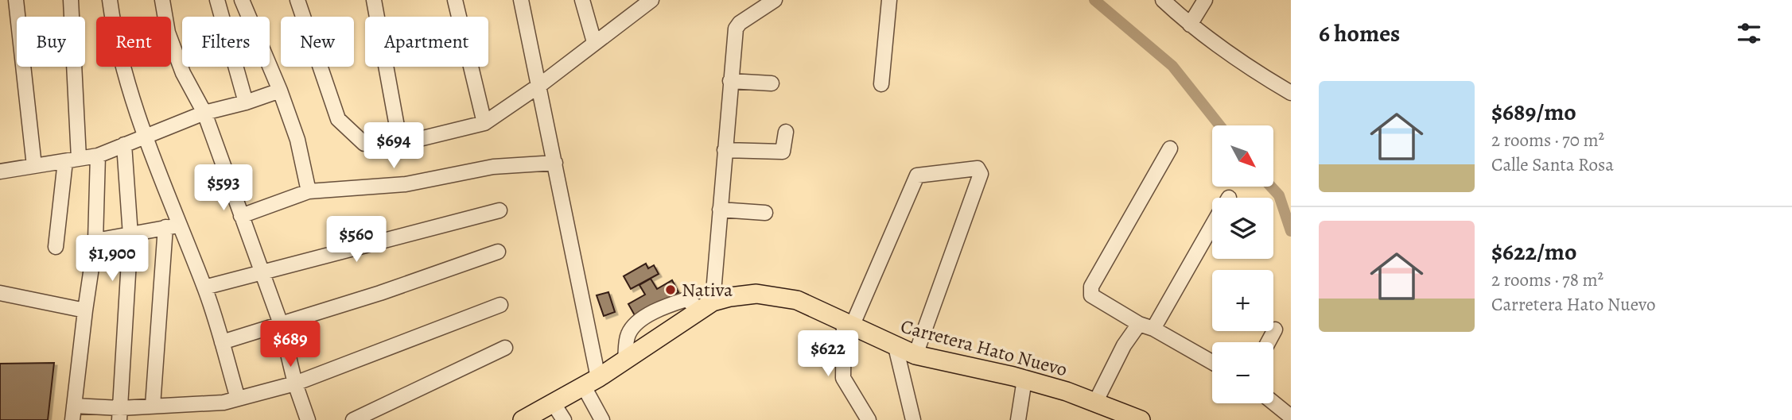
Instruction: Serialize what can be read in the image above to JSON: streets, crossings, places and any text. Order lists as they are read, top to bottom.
{
  "streets": {
    "main road": ["Carretera Hato Nuevo"]
  },
  "places": ["Nativa"],
  "north": "bottom right",
  "page": {
    "heading": "6 homes",
    "chip": [
      "Buy",
      "Rent",
      "Filters",
      "New",
      "Apartment"
    ],
    "list": [
      {
        "name": "$689/mo",
        "note": "2 rooms · 70 m² · Calle Santa Rosa"
      },
      {
        "name": "$622/mo",
        "note": "2 rooms · 78 m² · Carretera Hato Nuevo"
      }
    ],
    "price": [
      "$694",
      "$593",
      "$560",
      "$1,900",
      "$689",
      "$622"
    ],
    "map_buttons": ["+", "−"]
  }
}
